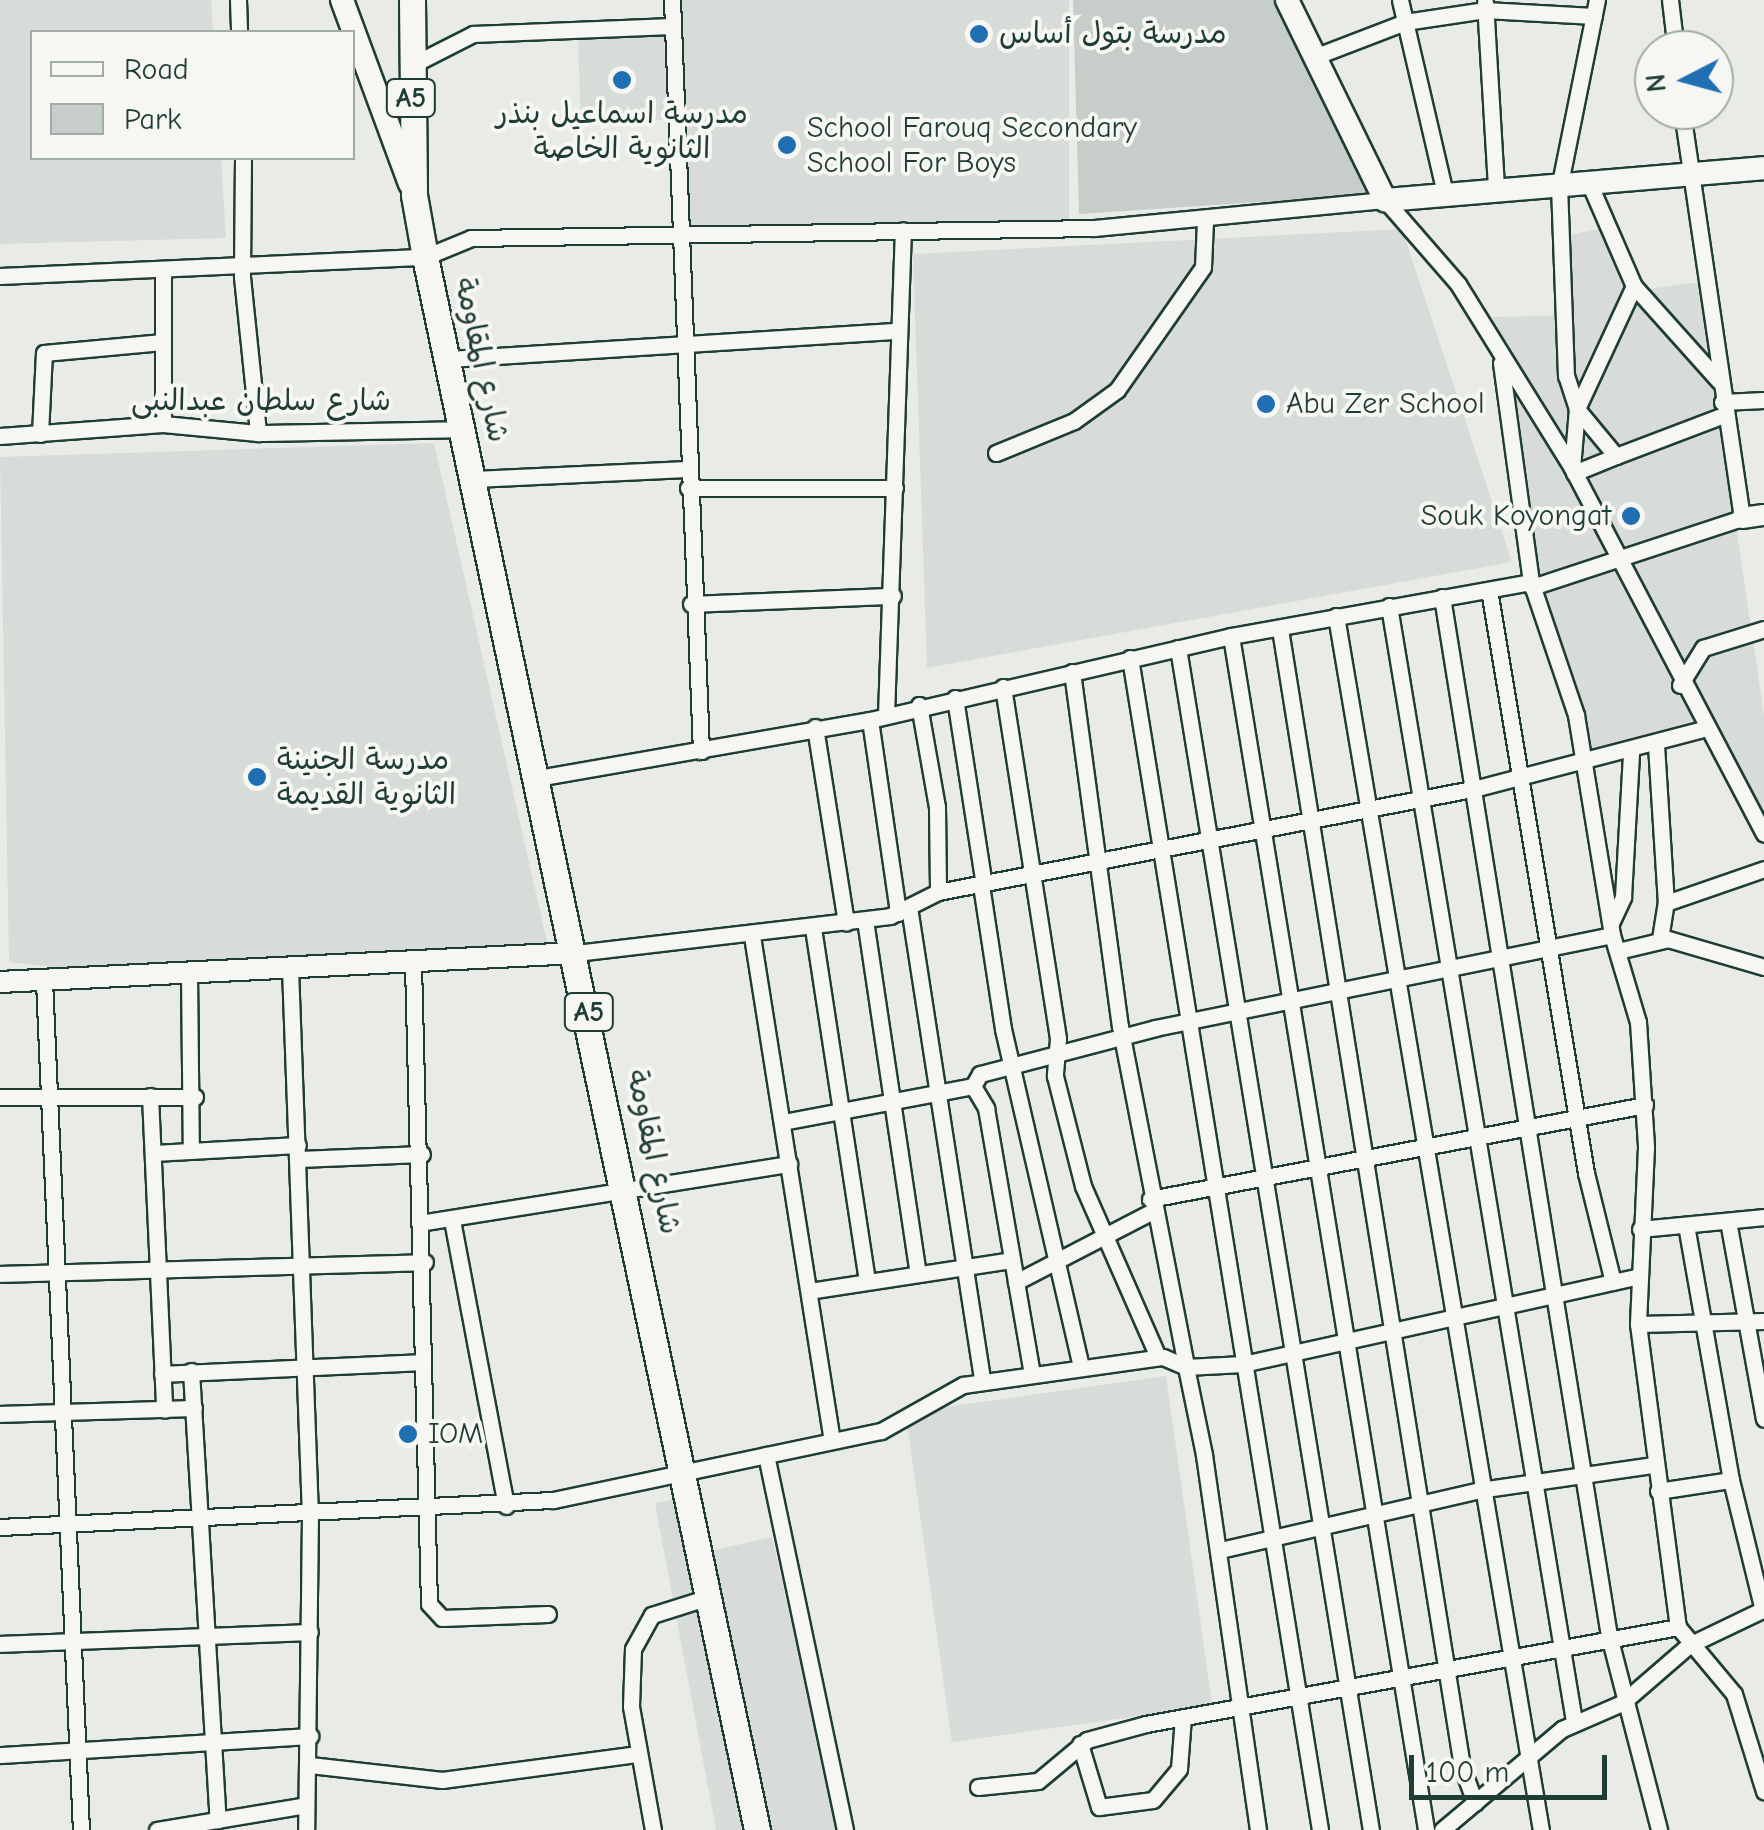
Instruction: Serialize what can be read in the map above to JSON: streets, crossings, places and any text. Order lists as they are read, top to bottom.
{
  "streets": {
    "highway": ["A5", "شارع المقاومة"],
    "street": ["شارع سلطان عبدالنبى"]
  },
  "crossings": [
    ["A5", "شارع المقاومة"],
    ["شارع المقاومة", "شارع سلطان عبدالنبى"]
  ],
  "places": [
    "مدرسة بتول أساس",
    "مدرسة اسماعيل بنذر الثانوية الخاصة",
    "School Farouq Secondary School For Boys",
    "Abu Zer School",
    "Souk Koyongat",
    "مدرسة الجنينة الثانوية القديمة",
    "IOM"
  ],
  "legend": ["Road", "Park"],
  "scale_bar": "100 m",
  "north": "left"
}
